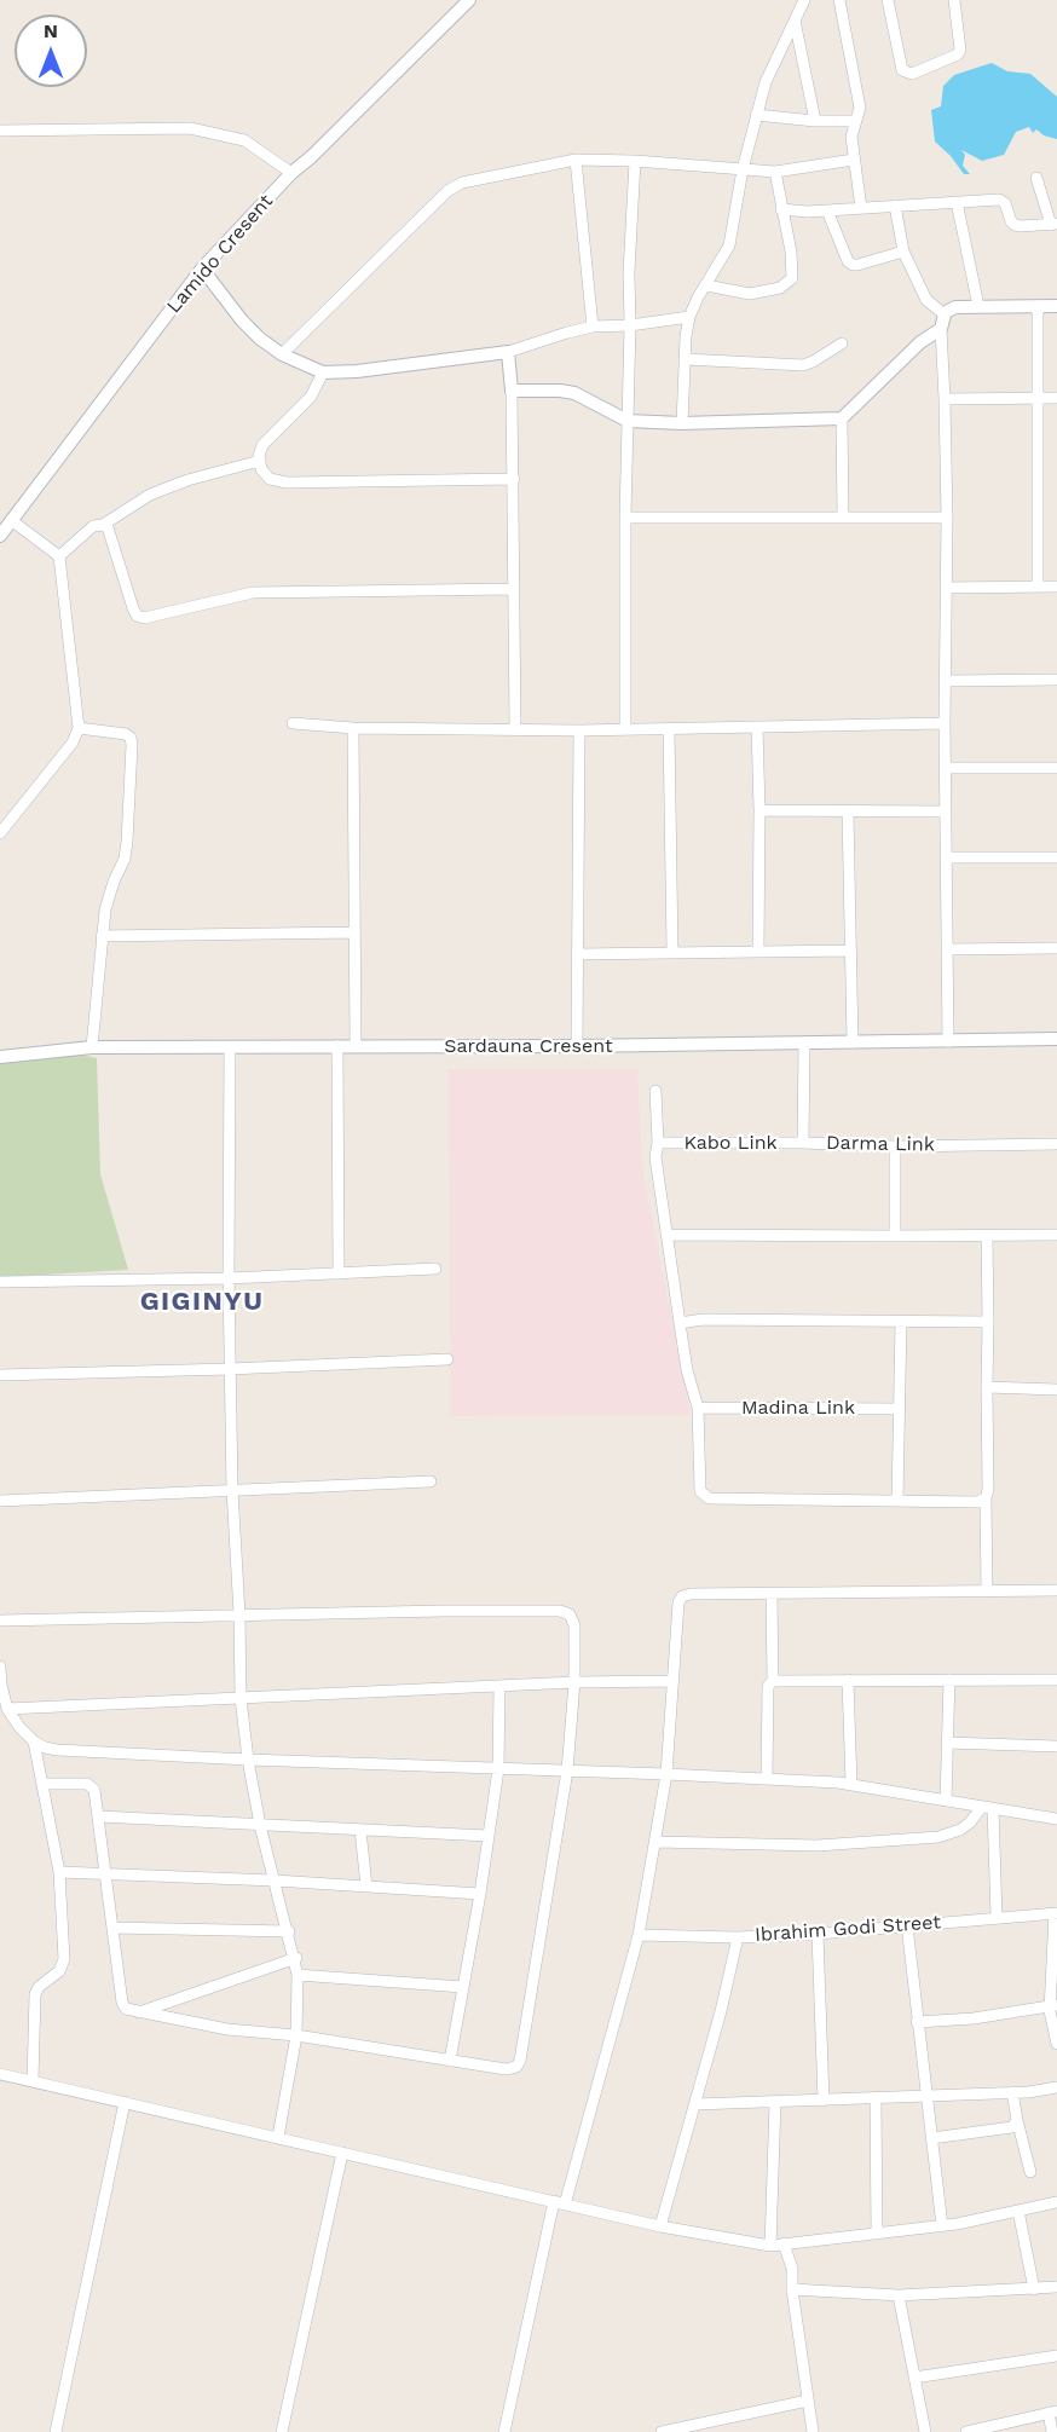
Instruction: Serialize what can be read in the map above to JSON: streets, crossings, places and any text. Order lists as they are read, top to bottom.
{
  "streets": {
    "street": [
      "Lamido Cresent",
      "Sardauna Cresent",
      "Kabo Link",
      "Darma Link",
      "Madina Link",
      "Ibrahim Godi Street"
    ]
  },
  "crossings": [
    ["Sardauna Cresent", "Darma Link"],
    ["Kabo Link", "Darma Link"]
  ],
  "districts": ["GIGINYU"],
  "north": "top"
}
